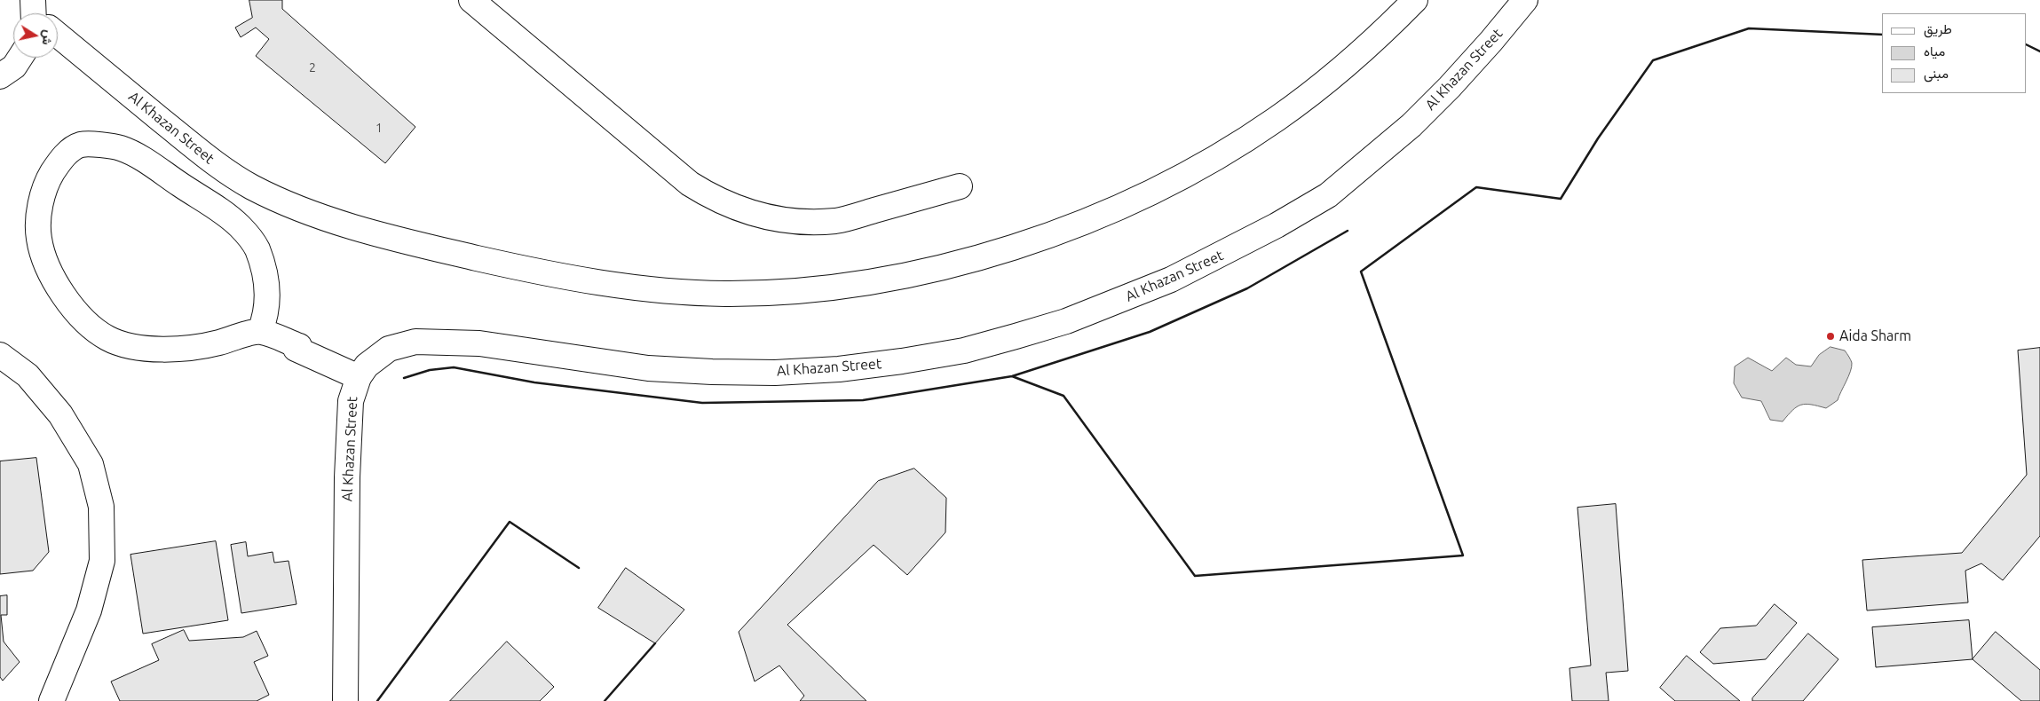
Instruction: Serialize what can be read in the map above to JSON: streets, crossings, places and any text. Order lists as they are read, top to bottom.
{
  "streets": {
    "main road": ["Al Khazan Street"]
  },
  "places": ["Aida Sharm"],
  "house_numbers": ["2", "1"],
  "legend": ["طريق", "مياه", "مبنى"],
  "north": "right"
}
